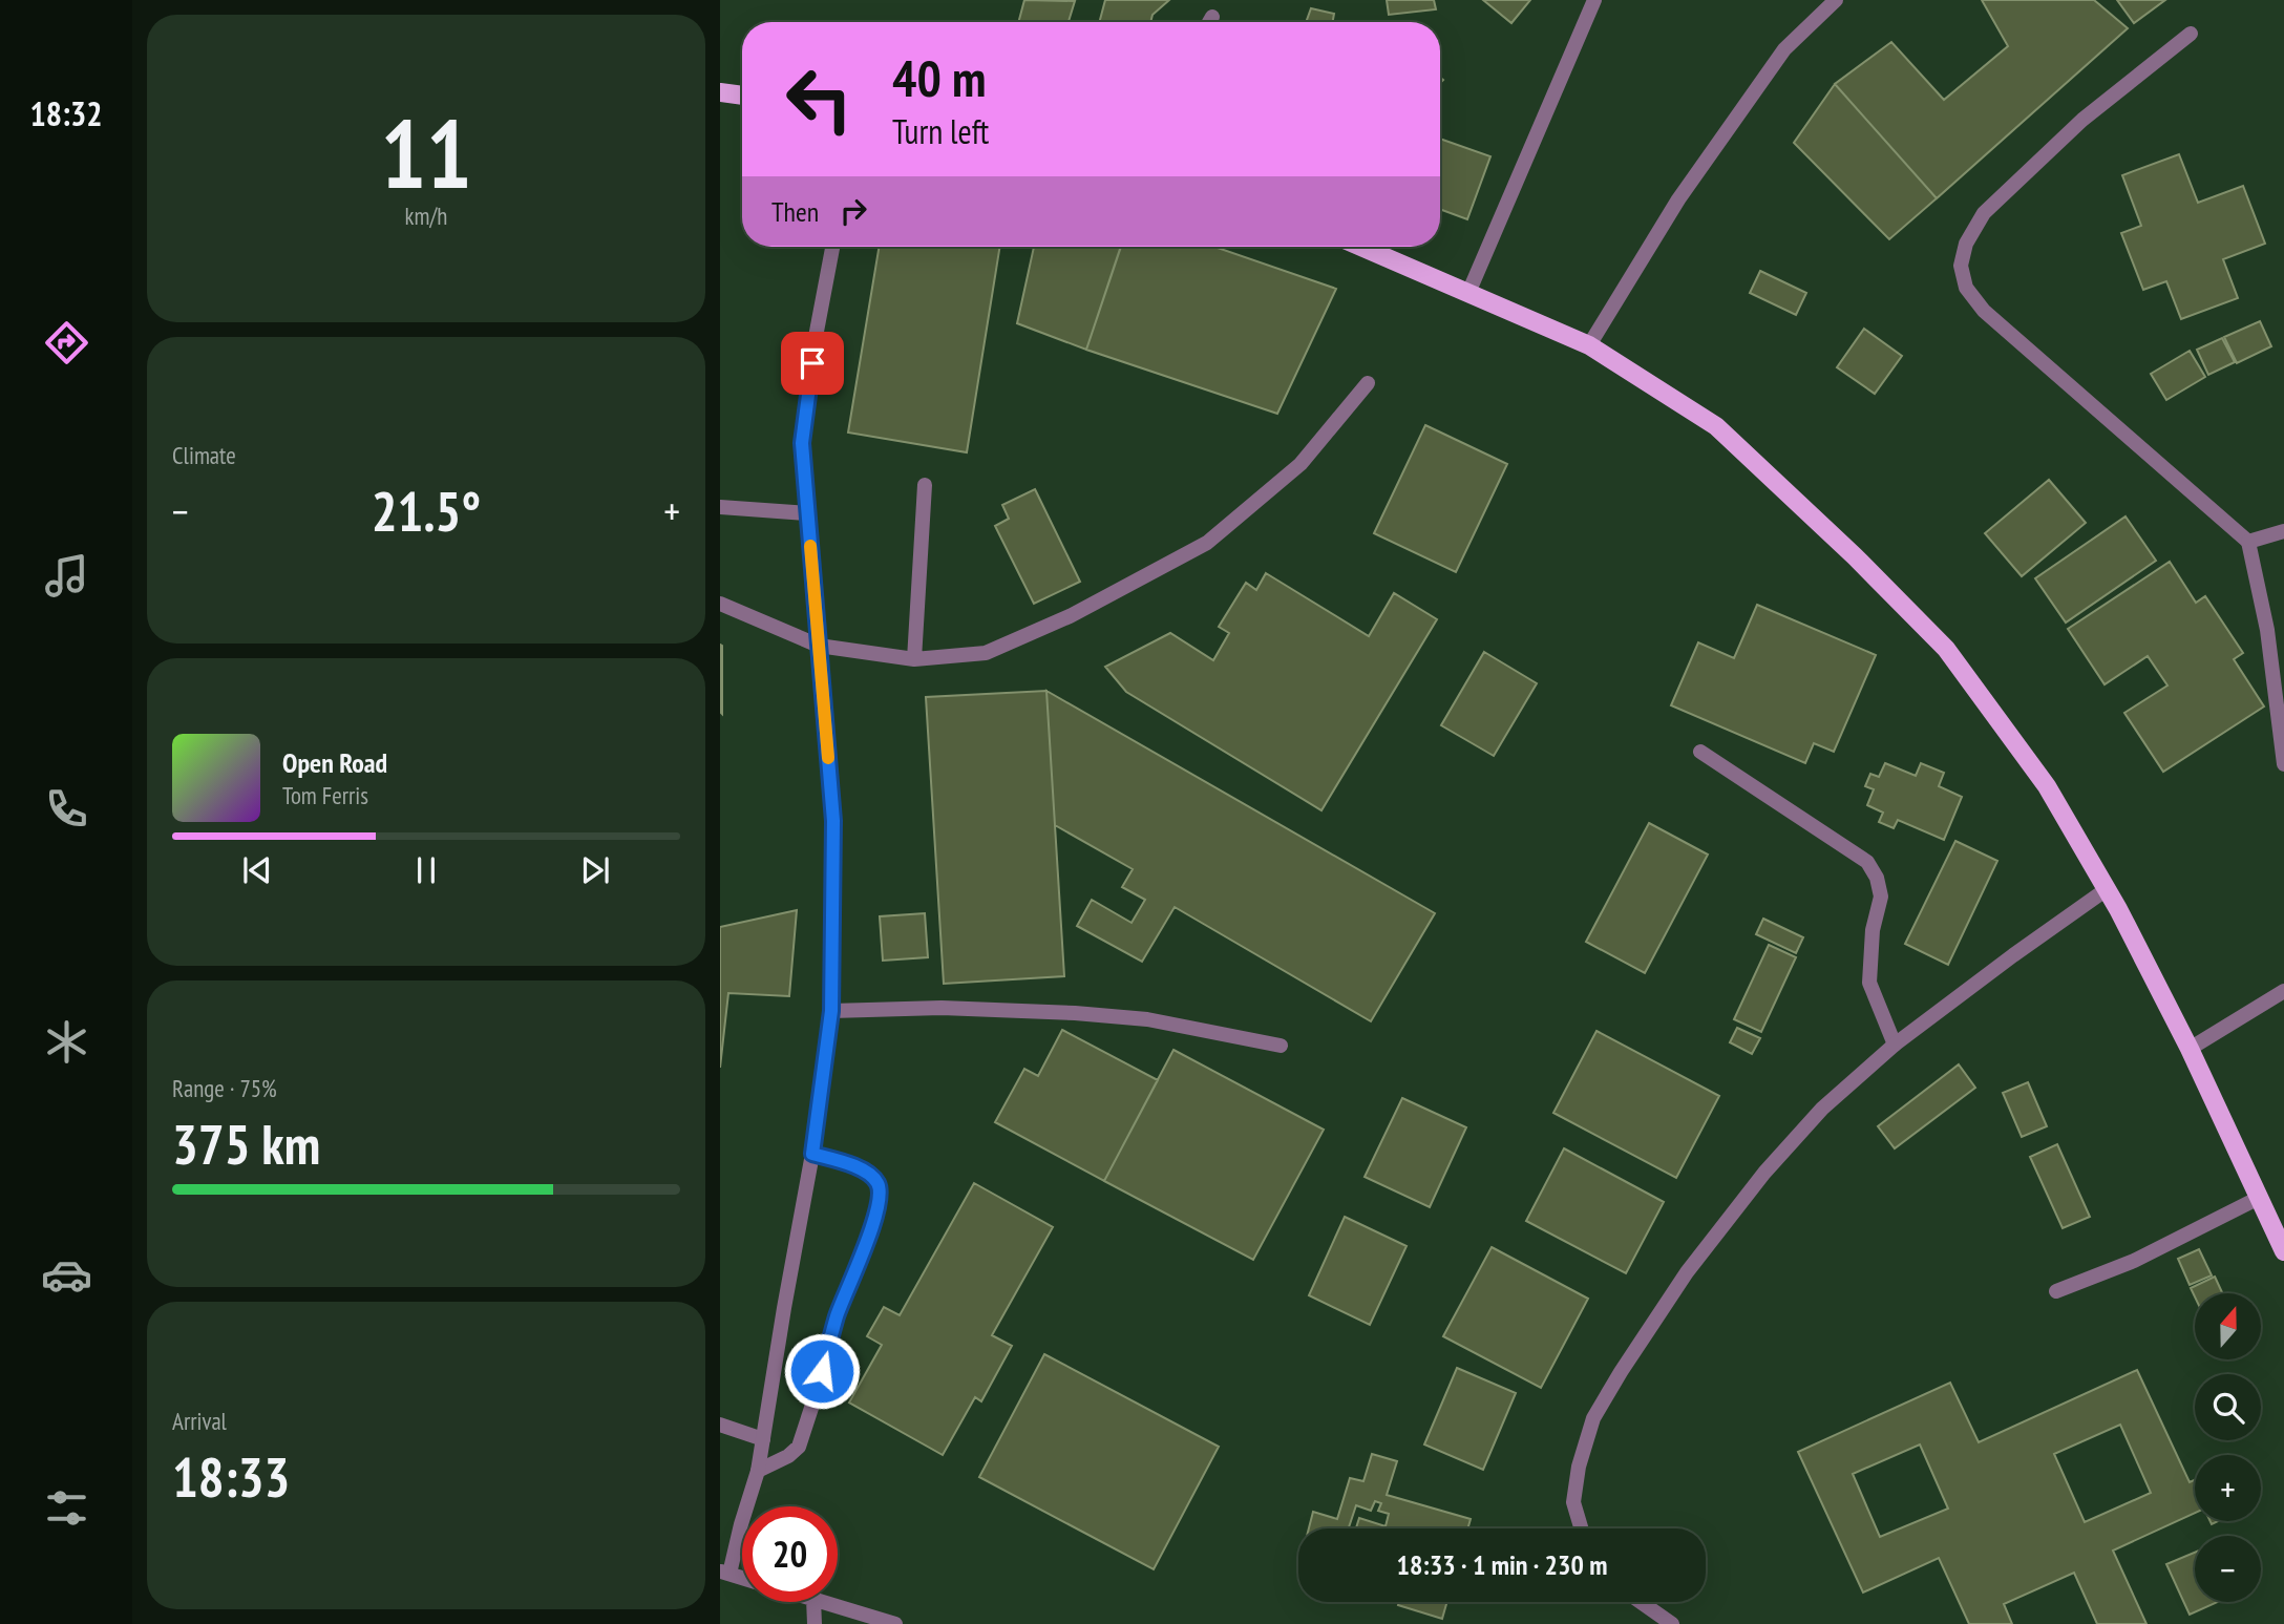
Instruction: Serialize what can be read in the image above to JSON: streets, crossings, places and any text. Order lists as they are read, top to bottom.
{
  "north": "top",
  "page": {
    "tabs": "18:32",
    "tile": [
      ["11", "km/h"],
      "Climate",
      ["Range · 75%", "375 km"],
      ["Arrival", "18:33"]
    ],
    "turn": ["40 m", "Turn left"],
    "then": "Then",
    "heat": ["−", "21.5°", "+"],
    "song": ["Open Road", "Tom Ferris"],
    "map_buttons": ["+", "−"],
    "limit": "20",
    "trip": "18:33 · 1 min · 230 m"
  }
}
